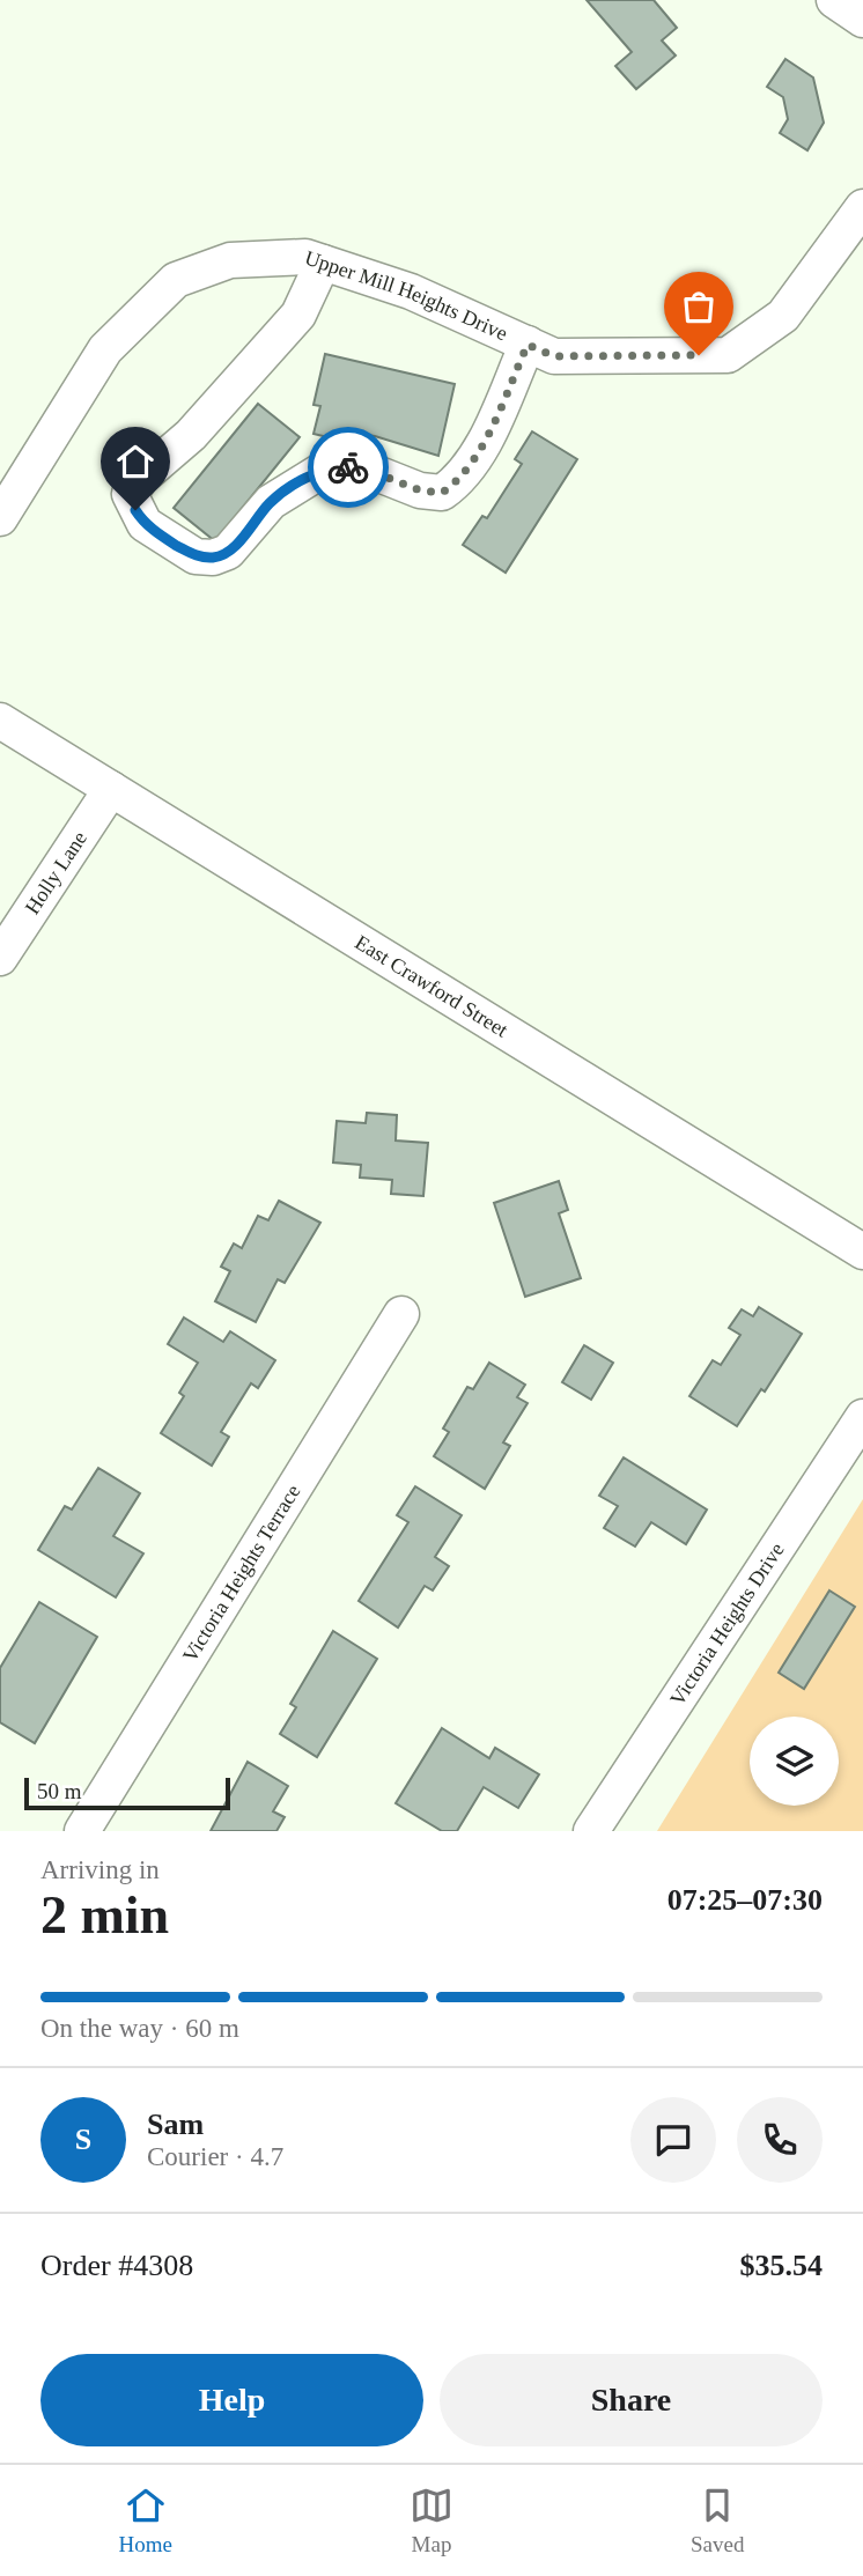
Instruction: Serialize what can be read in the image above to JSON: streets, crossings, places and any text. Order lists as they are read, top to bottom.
{
  "streets": {
    "street": [
      "Upper Mill Heights Drive",
      "Holly Lane",
      "East Crawford Street",
      "Victoria Heights Terrace",
      "Victoria Heights Drive"
    ]
  },
  "crossings": [
    ["Holly Lane", "East Crawford Street"]
  ],
  "scale_bar": "50 m",
  "page": {
    "scale": "50 m",
    "heading": ["2 min", "Arriving in", "07:25–07:30"],
    "panel": [
      "Sam",
      "Courier · 4.7",
      "Order #4308",
      "$35.54"
    ],
    "bar": "On the way · 60 m",
    "round": "S",
    "buttons": ["Help", "Share"],
    "tabs": ["Home", "Map", "Saved"]
  }
}
